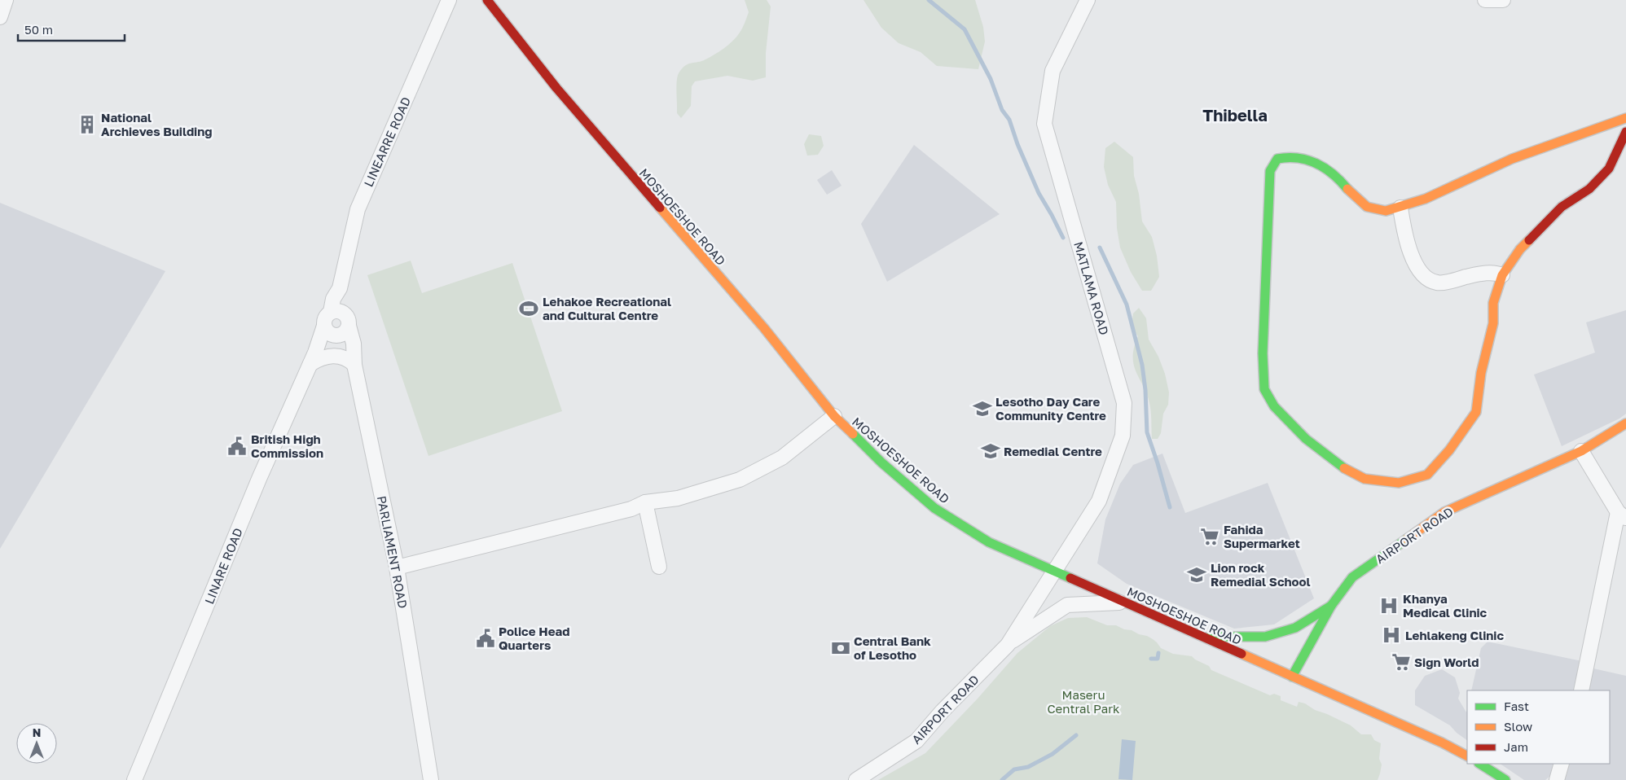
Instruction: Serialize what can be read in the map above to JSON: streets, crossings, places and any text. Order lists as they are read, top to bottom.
{
  "streets": {
    "main road": ["MOSHOESHOE ROAD", "AIRPORT ROAD"],
    "street": [
      "LINEARRE ROAD",
      "MATLAMA ROAD",
      "PARLIAMENT ROAD",
      "LINARE ROAD"
    ]
  },
  "crossings": [
    ["LINEARRE ROAD", "PARLIAMENT ROAD"],
    ["LINEARRE ROAD", "LINARE ROAD"],
    ["MOSHOESHOE ROAD", "MATLAMA ROAD"],
    ["MOSHOESHOE ROAD", "AIRPORT ROAD"],
    ["MATLAMA ROAD", "AIRPORT ROAD"],
    ["PARLIAMENT ROAD", "LINARE ROAD"]
  ],
  "districts": ["Thibella"],
  "parks": ["Maseru Central Park"],
  "places": {
    "building": ["National Archieves Building"],
    "sports": ["Lehakoe Recreational and Cultural Centre"],
    "school or university": ["Lesotho Day Care Community Centre", "Remedial Centre", "Lion rock Remedial School"],
    "public building": ["British High Commission", "Police Head Quarters"],
    "supermarket": ["Fahida Supermarket", "Sign World"],
    "hospital": ["Khanya Medical Clinic", "Lehlakeng Clinic"],
    "bank": ["Central Bank of Lesotho"]
  },
  "legend": ["Fast", "Slow", "Jam"],
  "scale_bar": "50 m",
  "north": "top"
}
